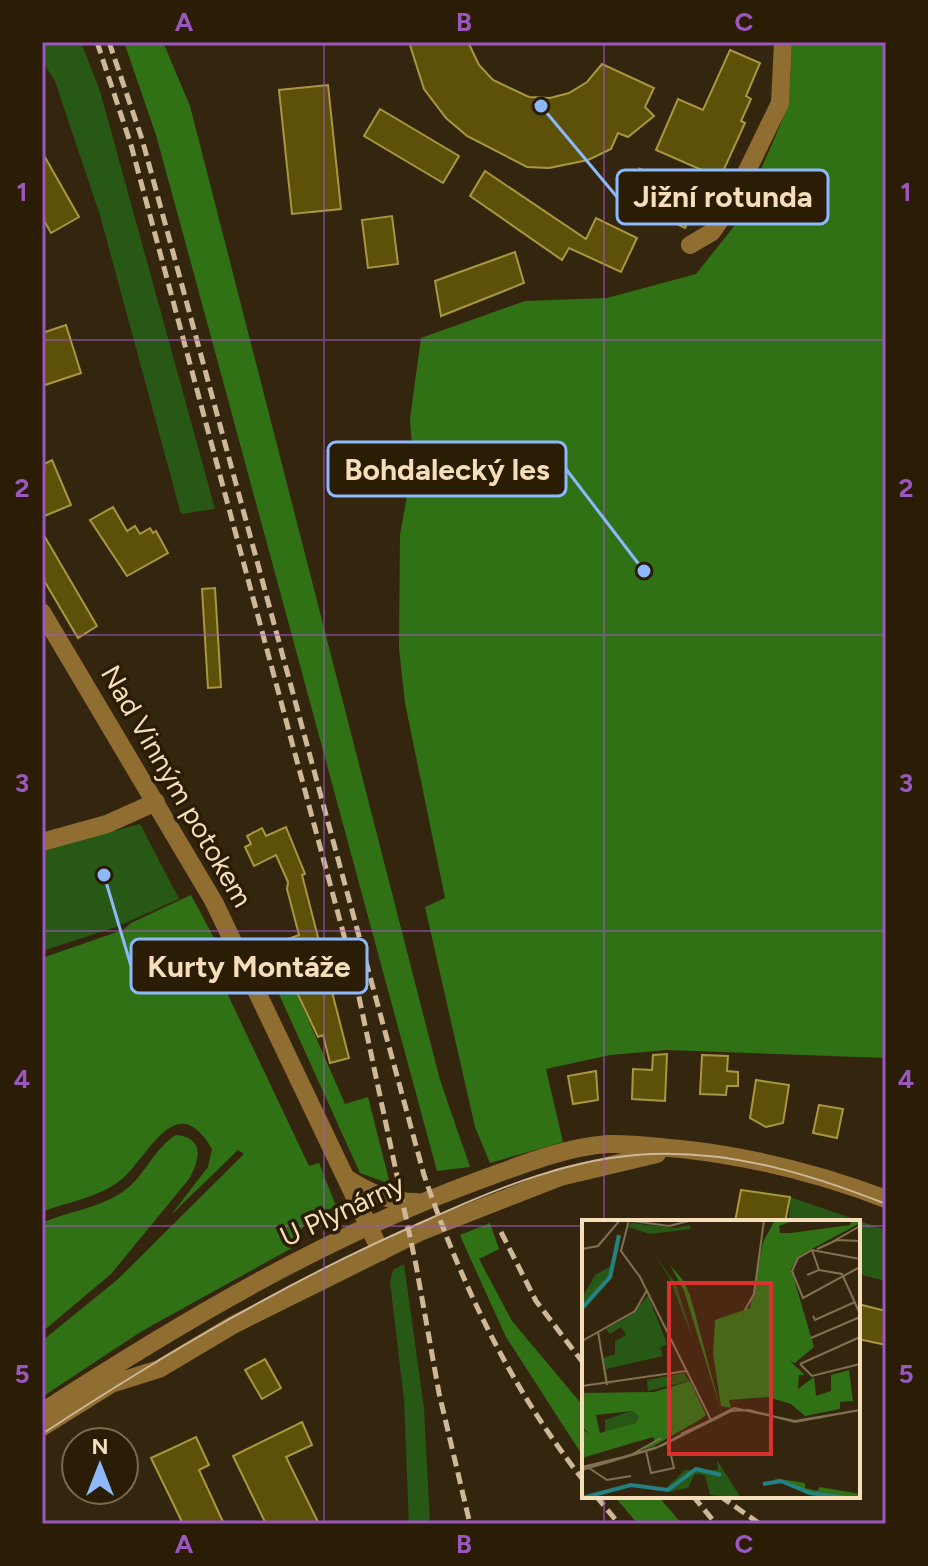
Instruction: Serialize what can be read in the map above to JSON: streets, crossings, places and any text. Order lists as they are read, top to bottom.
{
  "streets": {
    "street": ["Nad Vinným potokem", "U Plynárny"]
  },
  "crossings": [
    ["Nad Vinným potokem", "U Plynárny"]
  ],
  "places": ["Jižní rotunda", "Bohdalecký les", "Kurty Montáže"],
  "north": "top",
  "grid": {
    "columns": ["A", "B", "C"],
    "rows": [
      "1",
      "2",
      "3",
      "4",
      "5"
    ]
  }
}
